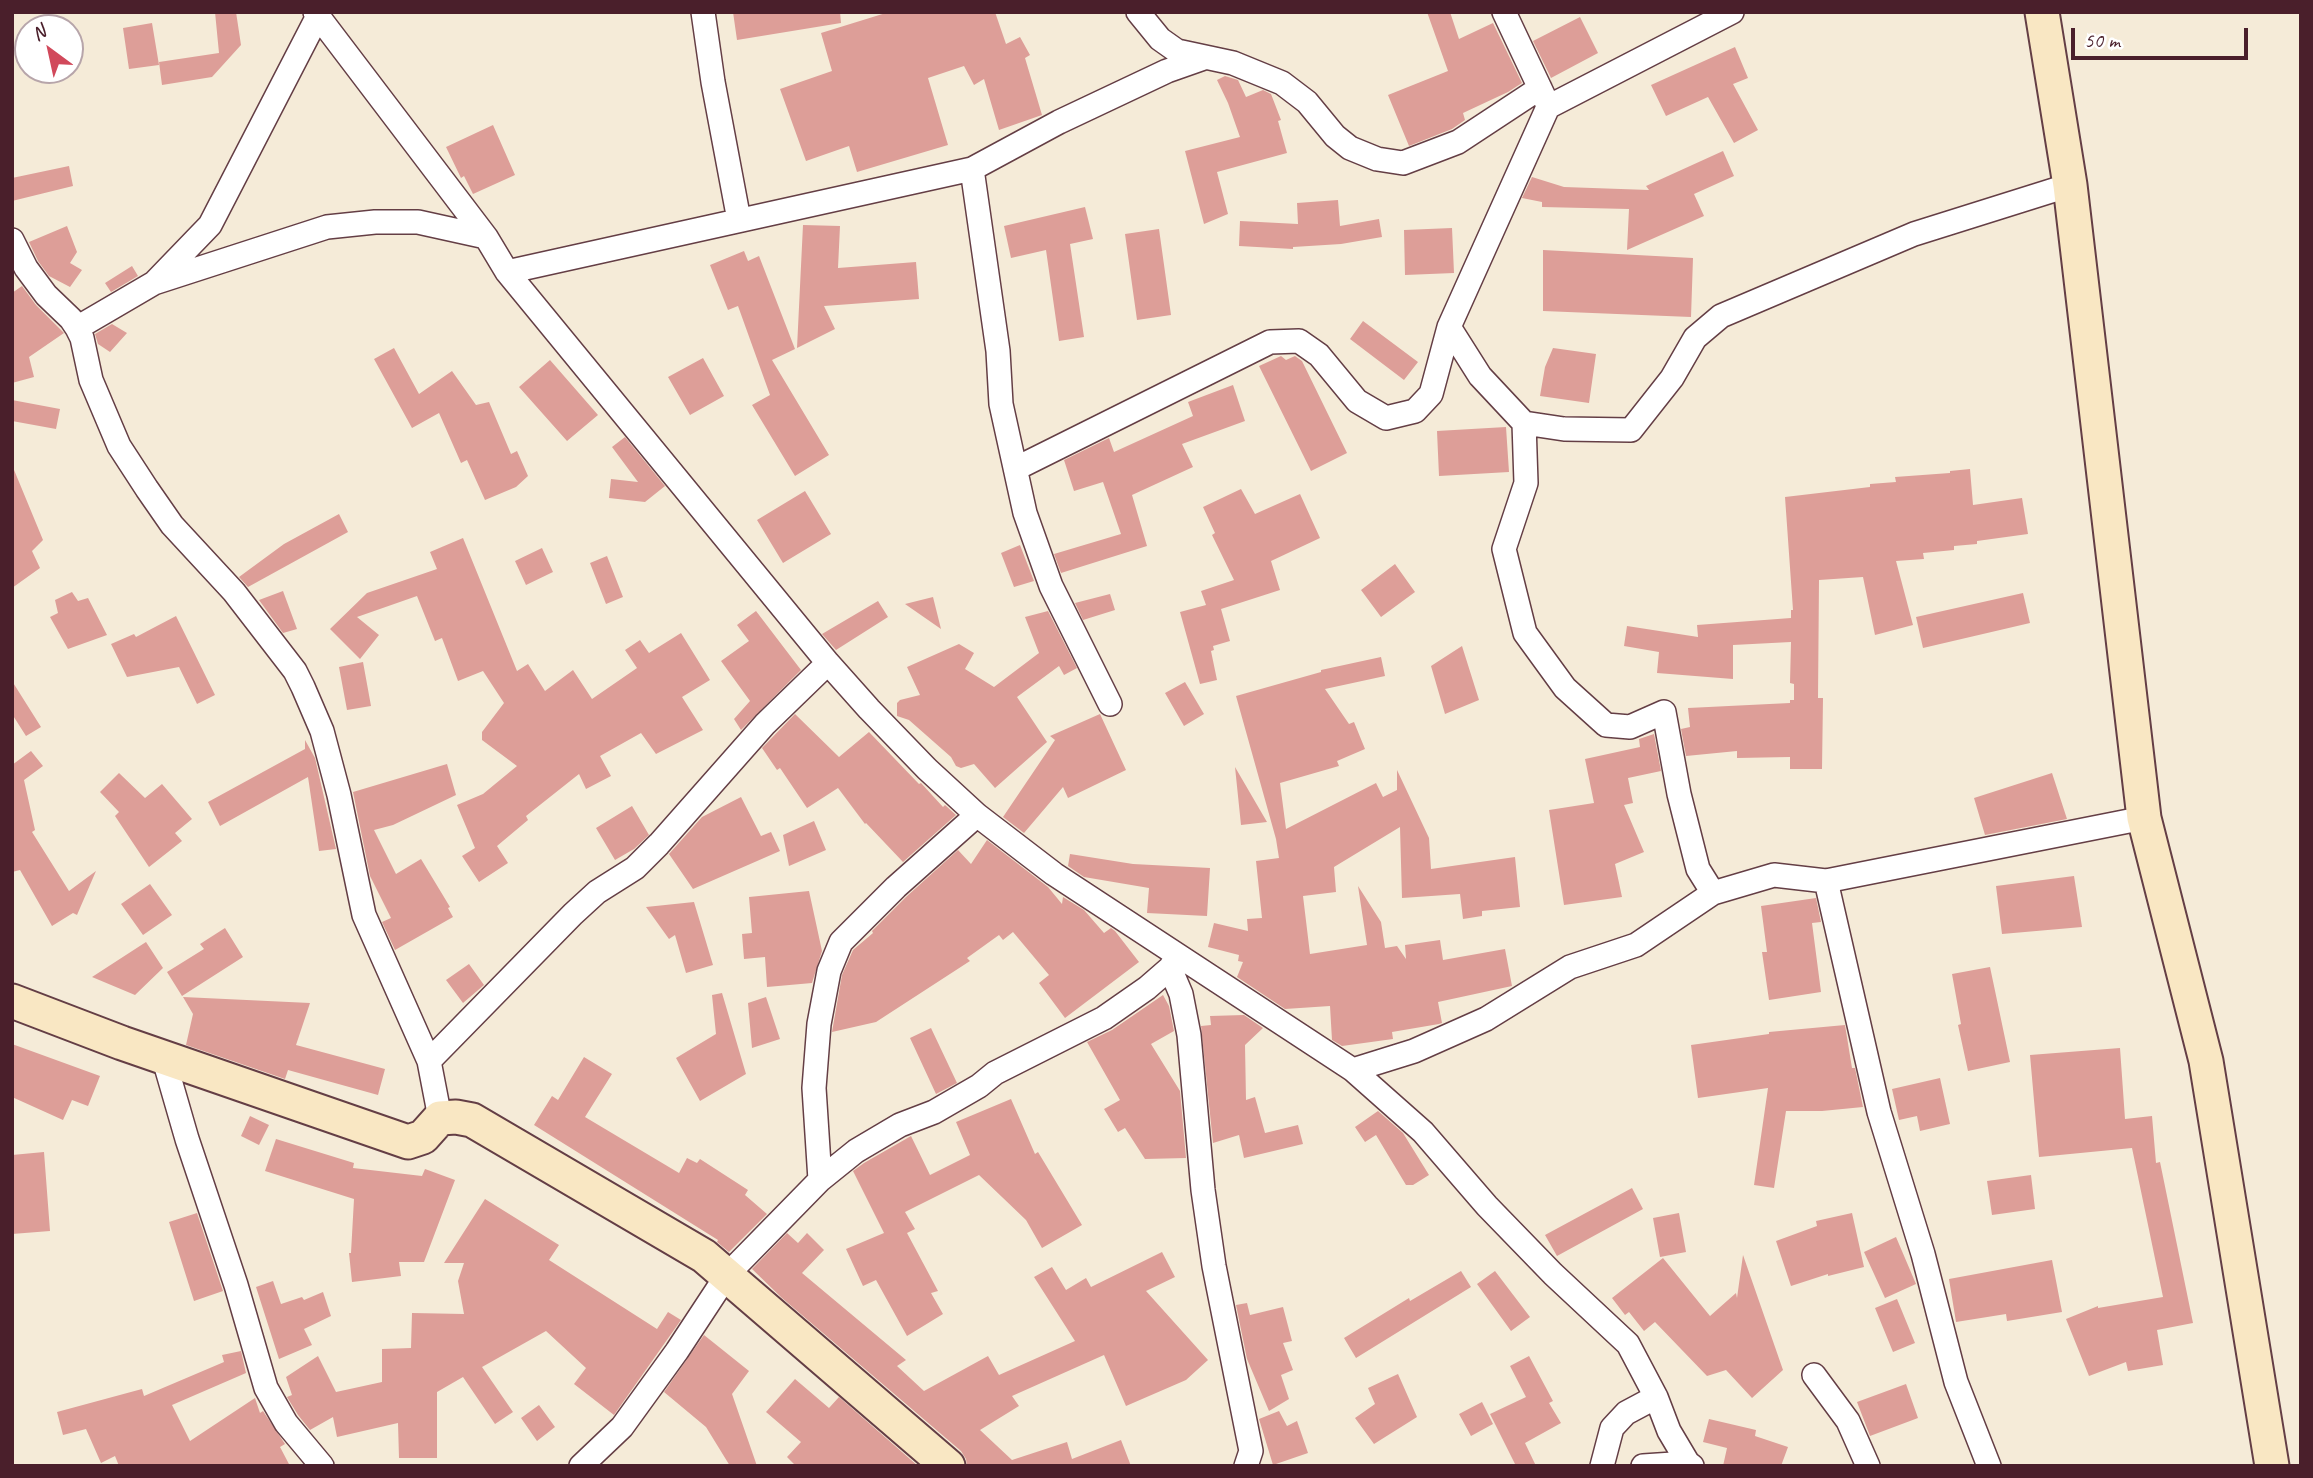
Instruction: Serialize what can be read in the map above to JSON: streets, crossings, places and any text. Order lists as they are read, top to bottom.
{
  "scale_bar": "50 m",
  "north": "top left"
}
